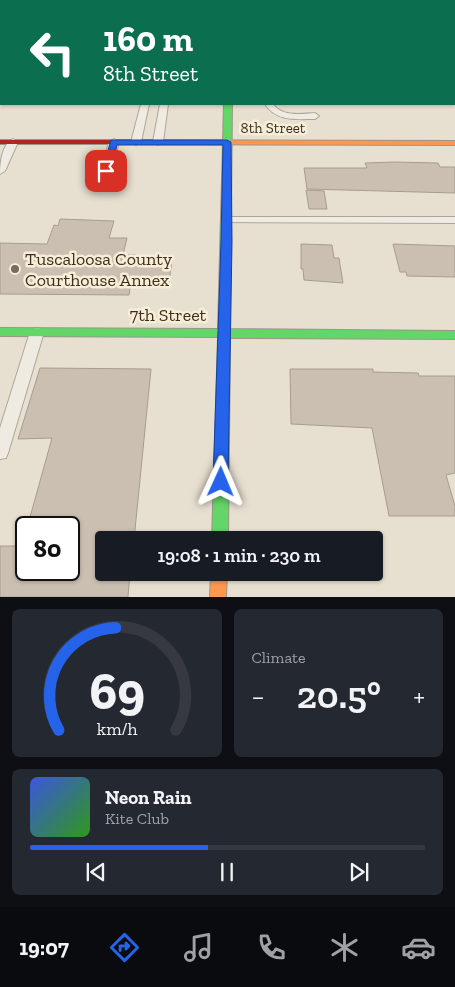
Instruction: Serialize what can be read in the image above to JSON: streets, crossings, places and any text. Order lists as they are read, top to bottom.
{
  "streets": {
    "main road": ["8th Street", "7th Street"]
  },
  "places": ["Tuscaloosa County Courthouse Annex"],
  "page": {
    "turn": ["160 m", "8th Street"],
    "limit": "80",
    "trip": "19:08 · 1 min · 230 m",
    "tile": "Climate",
    "heat": ["−", "20.5°", "+"],
    "song": ["Neon Rain", "Kite Club"],
    "tabs": "19:07",
    "gauge": ["69", "km/h"]
  }
}
